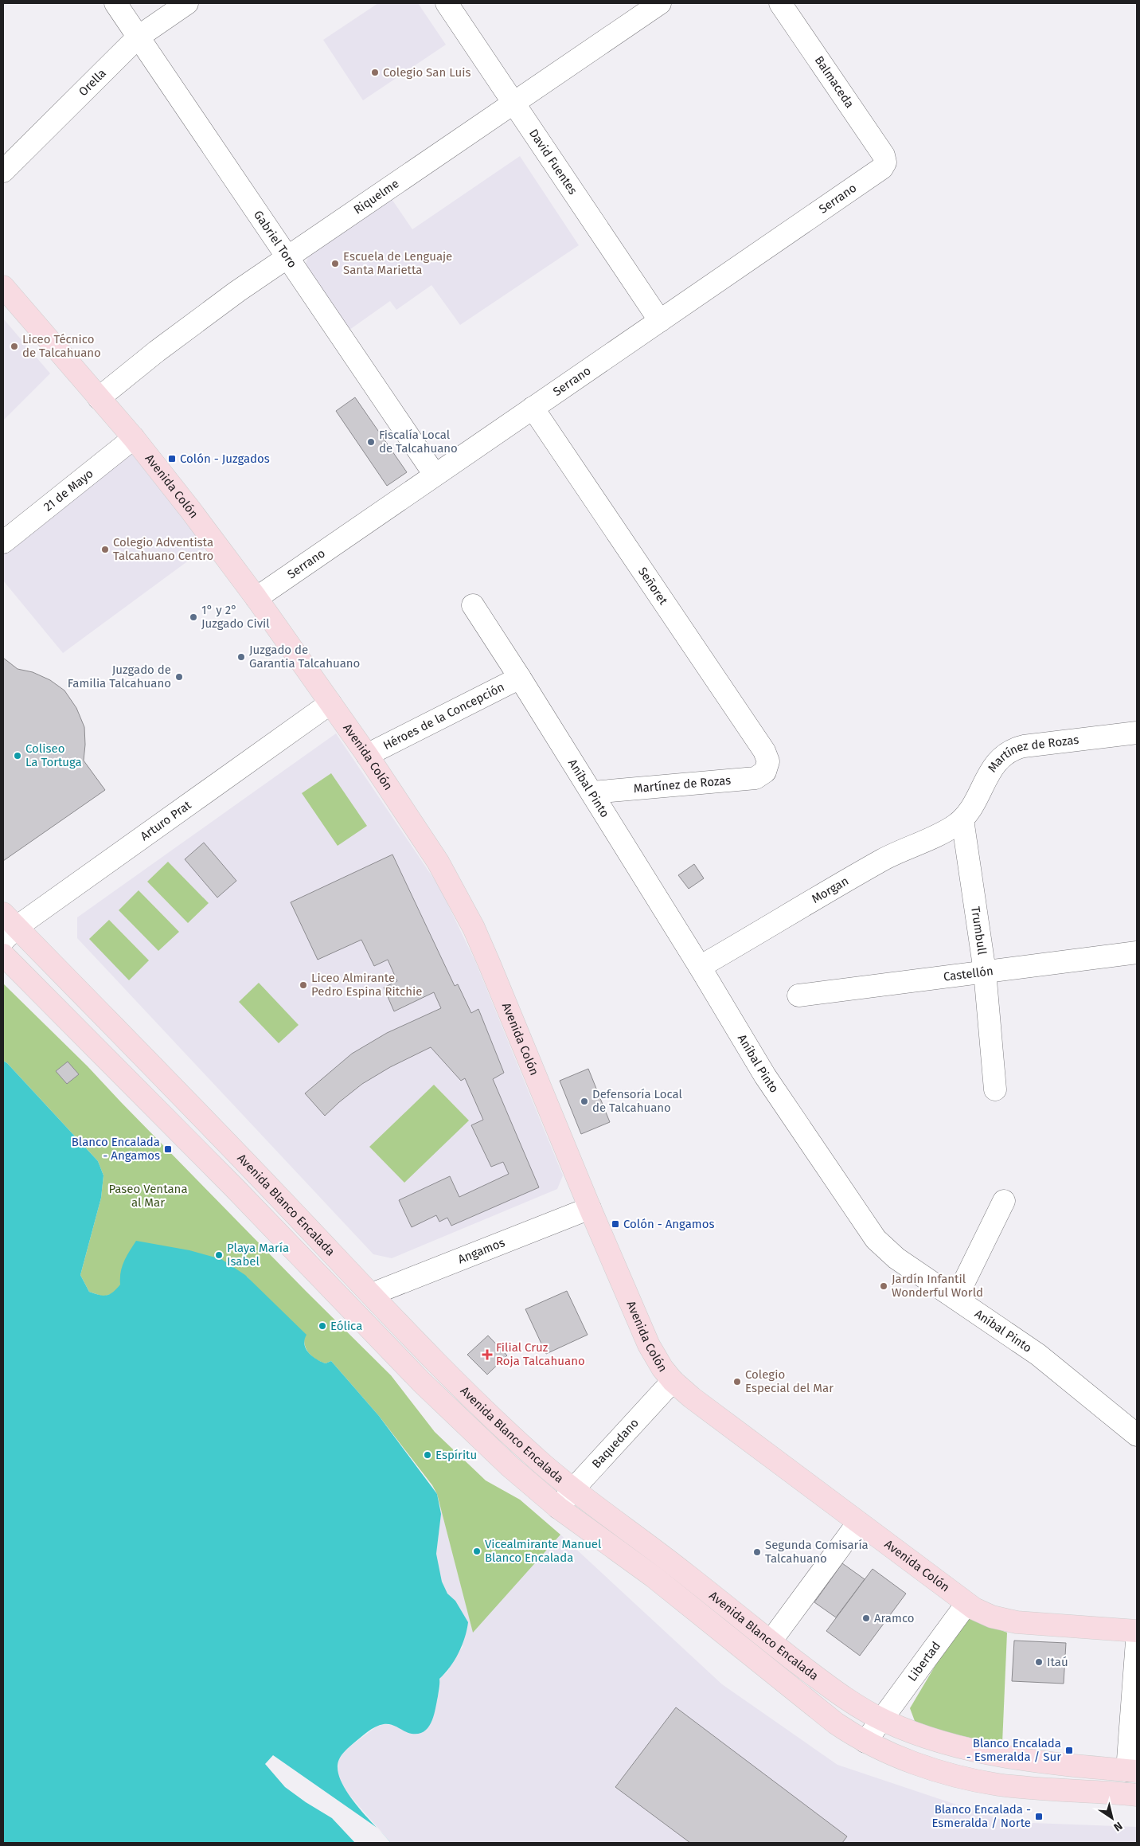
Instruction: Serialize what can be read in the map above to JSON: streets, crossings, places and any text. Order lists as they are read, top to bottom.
{
  "streets": {
    "main road": ["Avenida Colón", "Avenida Blanco Encalada"],
    "street": [
      "Balmaceda",
      "Orella",
      "David Fuentes",
      "Riquelme",
      "Serrano",
      "Gabriel Toro",
      "21 de Mayo",
      "Señoret",
      "Héroes de la Concepción",
      "Martínez de Rozas",
      "Aníbal Pinto",
      "Arturo Prat",
      "Morgan",
      "Trumbull",
      "Castellón",
      "Angamos",
      "Baquedano",
      "Libertad"
    ]
  },
  "crossings": [
    ["Balmaceda", "Serrano"],
    ["Orella", "Gabriel Toro"],
    ["David Fuentes", "Riquelme"],
    ["David Fuentes", "Serrano"],
    ["Riquelme", "Gabriel Toro"],
    ["Riquelme", "Avenida Colón"],
    ["Serrano", "Gabriel Toro"],
    ["Serrano", "Avenida Colón"],
    ["Serrano", "Señoret"],
    ["Avenida Colón", "21 de Mayo"],
    ["Avenida Colón", "Héroes de la Concepción"],
    ["Avenida Colón", "Arturo Prat"],
    ["Avenida Colón", "Angamos"],
    ["Avenida Colón", "Baquedano"],
    ["Avenida Colón", "Libertad"],
    ["Señoret", "Martínez de Rozas"],
    ["Héroes de la Concepción", "Aníbal Pinto"],
    ["Martínez de Rozas", "Aníbal Pinto"],
    ["Martínez de Rozas", "Morgan"],
    ["Martínez de Rozas", "Trumbull"],
    ["Aníbal Pinto", "Morgan"],
    ["Arturo Prat", "Avenida Blanco Encalada"],
    ["Morgan", "Trumbull"],
    ["Trumbull", "Castellón"],
    ["Avenida Blanco Encalada", "Angamos"],
    ["Avenida Blanco Encalada", "Baquedano"],
    ["Avenida Blanco Encalada", "Libertad"]
  ],
  "parks": ["Paseo Ventana al Mar"],
  "places": {
    "other": [
      "Colegio San Luis",
      "Escuela de Lenguaje Santa Marietta",
      "Liceo Técnico de Talcahuano",
      "Fiscalía Local de Talcahuano",
      "Colegio Adventista Talcahuano Centro",
      "1° y 2° Juzgado Civil",
      "Juzgado de Garantia Talcahuano",
      "Juzgado de Familia Talcahuano",
      "Coliseo La Tortuga",
      "Liceo Almirante Pedro Espina Ritchie",
      "Defensoría Local de Talcahuano",
      "Playa María Isabel",
      "Jardín Infantil Wonderful World",
      "Eólica",
      "Colegio Especial del Mar",
      "Espíritu",
      "Vicealmirante Manuel Blanco Encalada",
      "Segunda Comisaría Talcahuano",
      "Aramco",
      "Itaú"
    ],
    "transit": [
      "Colón - Juzgados",
      "Blanco Encalada - Angamos",
      "Colón - Angamos",
      "Blanco Encalada - Esmeralda / Sur",
      "Blanco Encalada - Esmeralda / Norte"
    ],
    "health": ["Filial Cruz Roja Talcahuano"]
  },
  "north": "bottom right"
}
